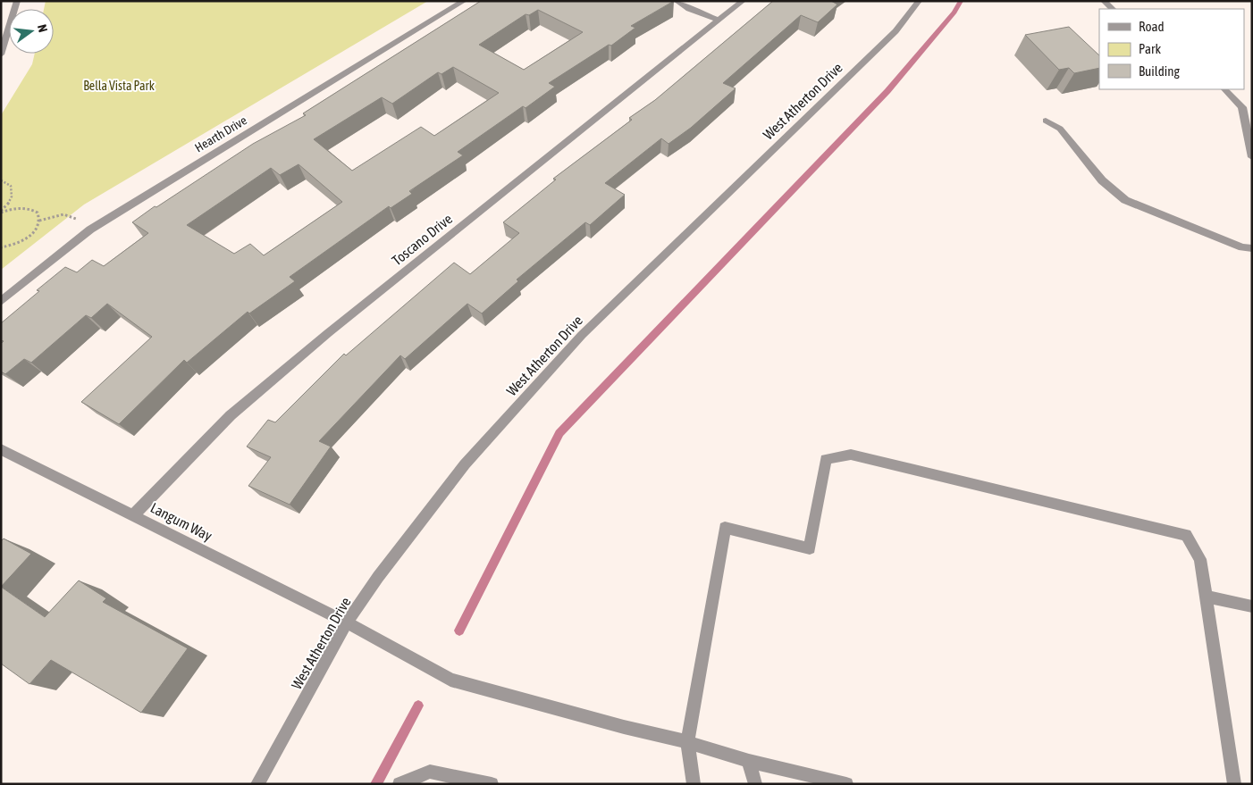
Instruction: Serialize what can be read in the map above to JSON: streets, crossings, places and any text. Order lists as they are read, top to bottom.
{
  "streets": {
    "street": [
      "West Atherton Drive",
      "Hearth Drive",
      "Toscano Drive",
      "Langum Way"
    ]
  },
  "crossings": [
    ["West Atherton Drive", "Langum Way"],
    ["Toscano Drive", "Langum Way"]
  ],
  "parks": ["Bella Vista Park"],
  "legend": ["Road", "Park", "Building"],
  "north": "right"
}
